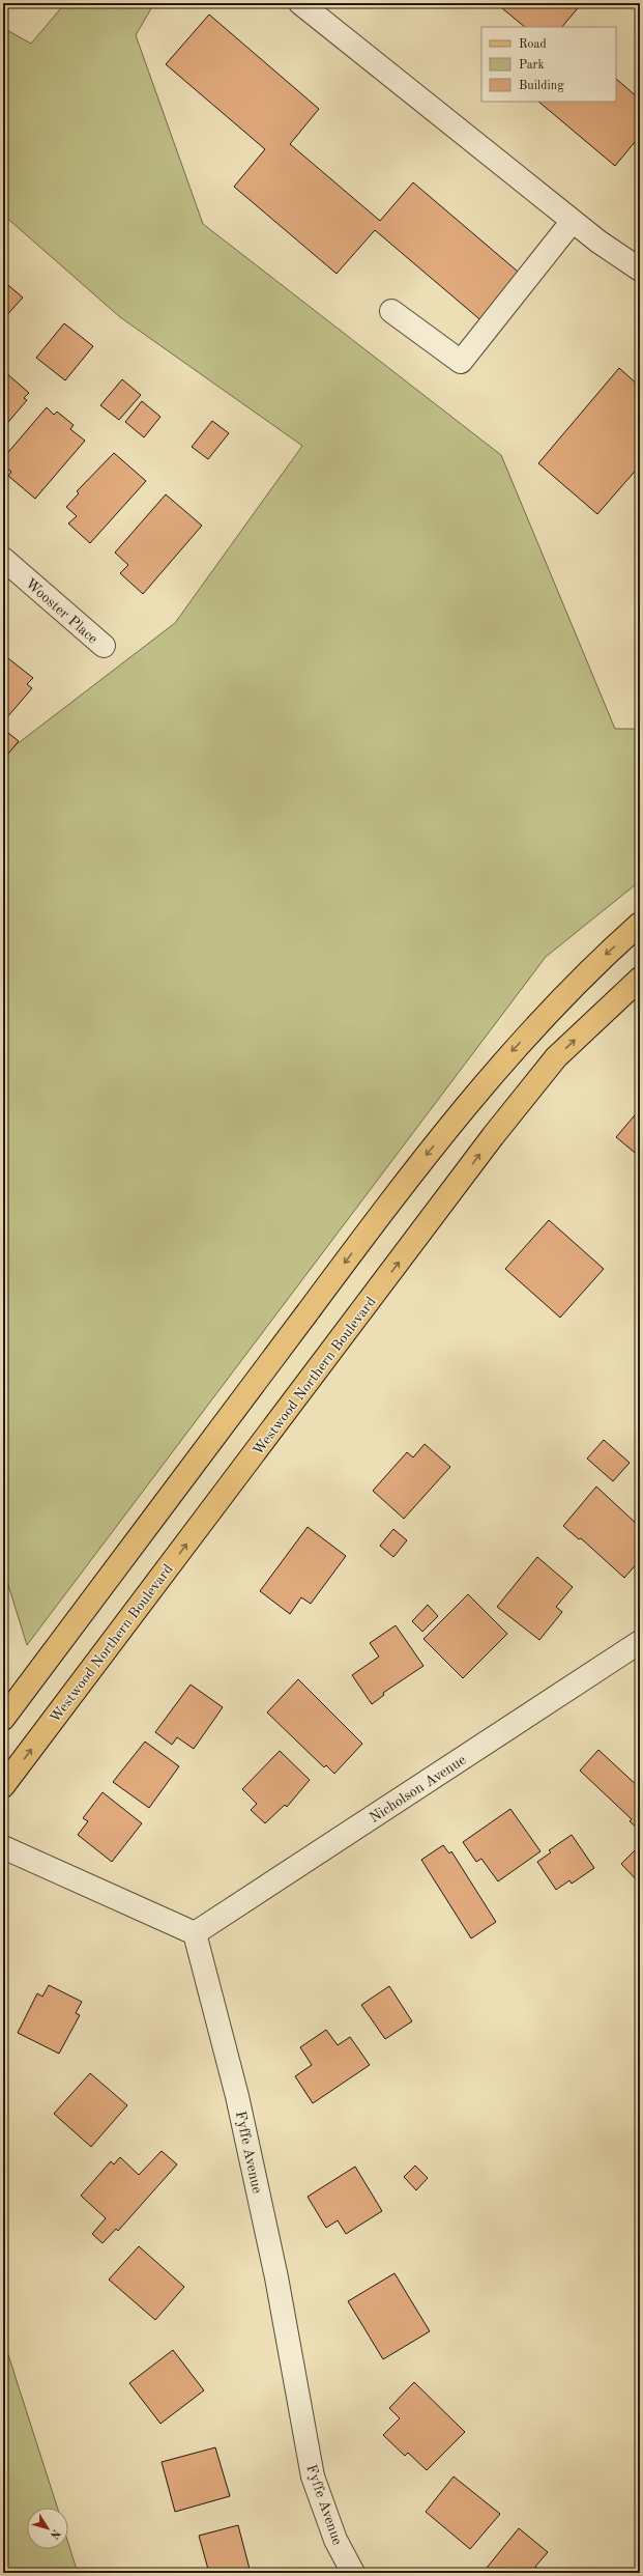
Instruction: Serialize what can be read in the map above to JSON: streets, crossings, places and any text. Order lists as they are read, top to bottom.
{
  "streets": {
    "main road": ["Westwood Northern Boulevard"],
    "street": ["Wooster Place", "Nicholson Avenue", "Fyffe Avenue"]
  },
  "crossings": [
    ["Nicholson Avenue", "Fyffe Avenue"]
  ],
  "legend": ["Road", "Park", "Building"],
  "north": "bottom right"
}
